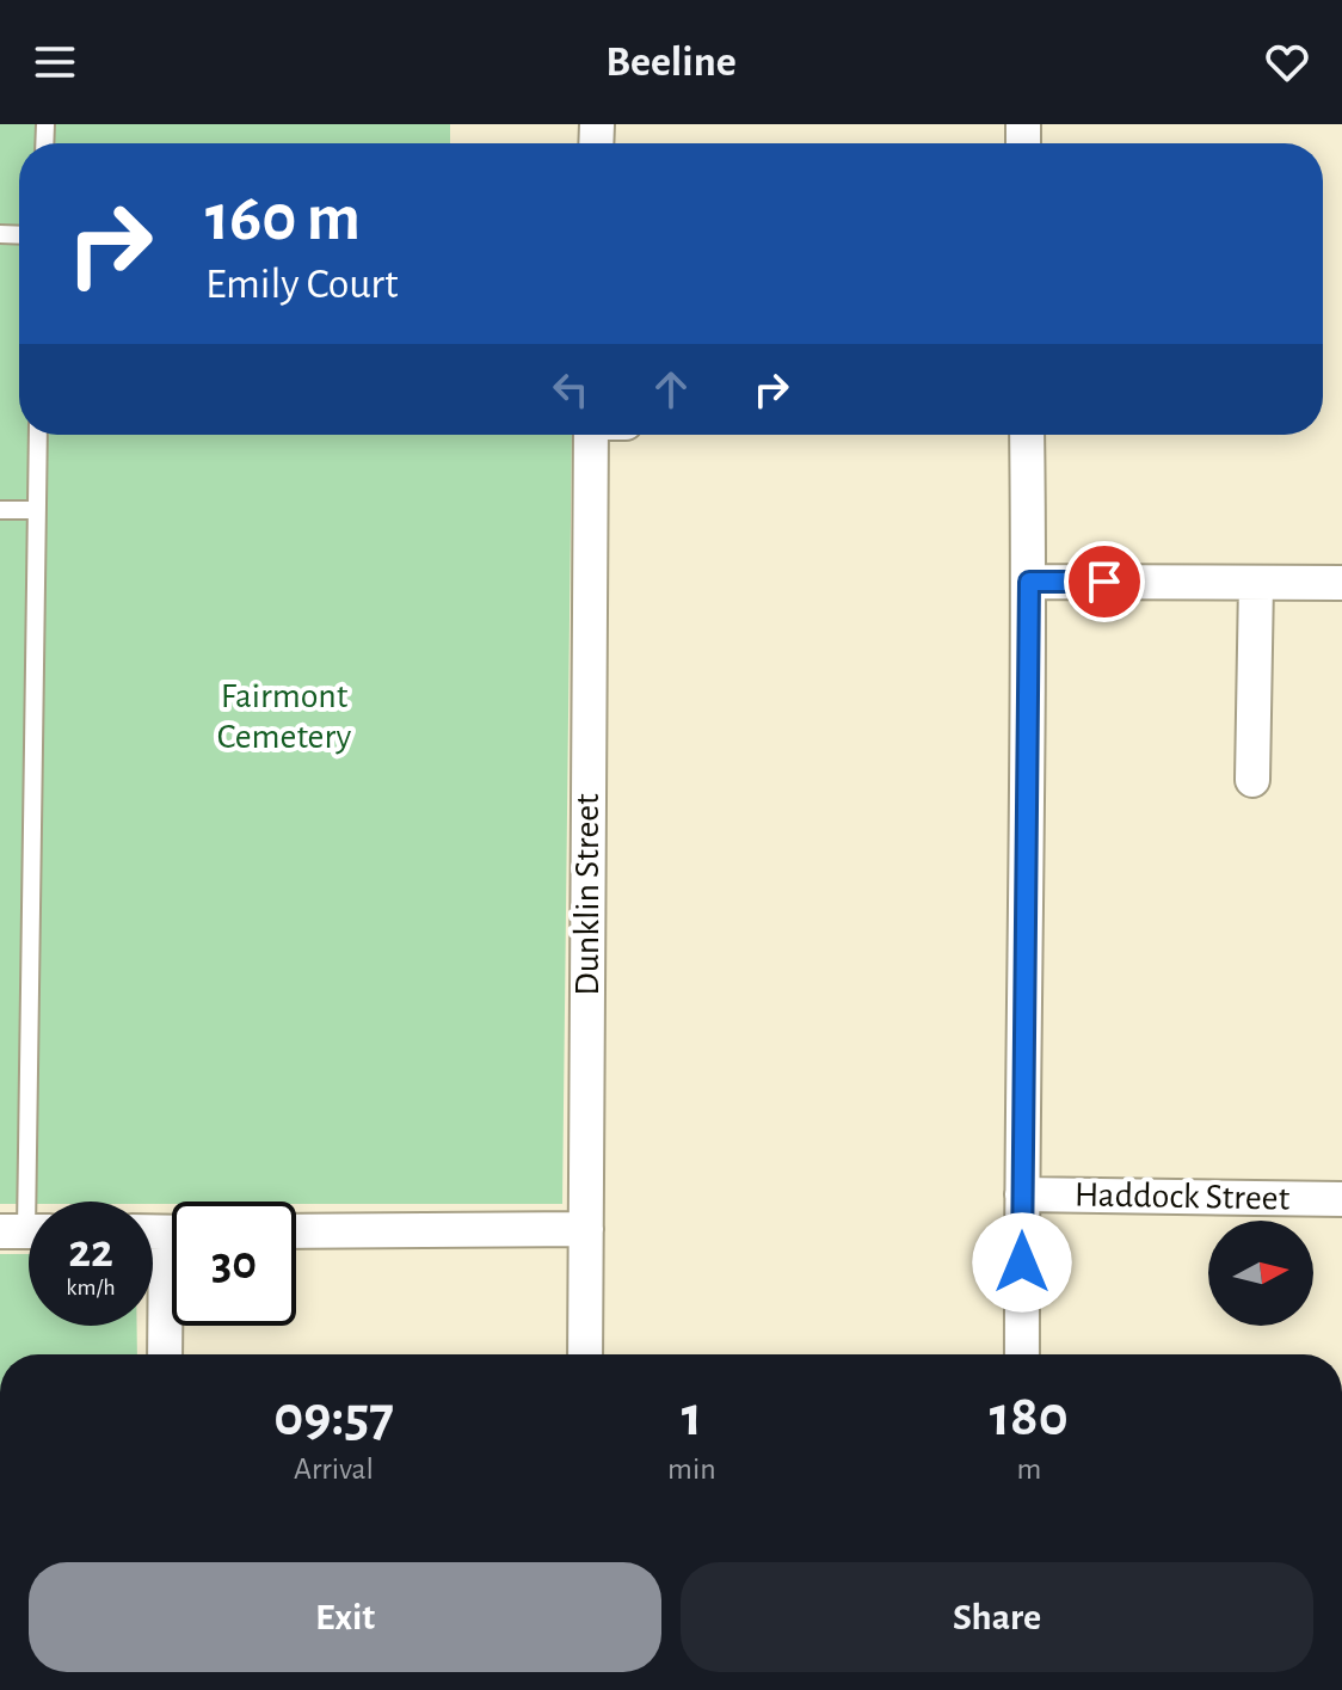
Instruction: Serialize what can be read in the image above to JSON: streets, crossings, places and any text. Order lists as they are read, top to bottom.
{
  "streets": {
    "street": ["Dunklin Street", "Haddock Street"]
  },
  "parks": ["Fairmont Cemetery"],
  "north": "right",
  "page": {
    "header": "Beeline",
    "turn": ["160 m", "Emily Court"],
    "speed": "22 km/h",
    "limit": "30",
    "eta": [
      "09:57",
      "Arrival",
      "1",
      "min",
      "180",
      "m"
    ],
    "buttons": ["Exit", "Share"]
  }
}
